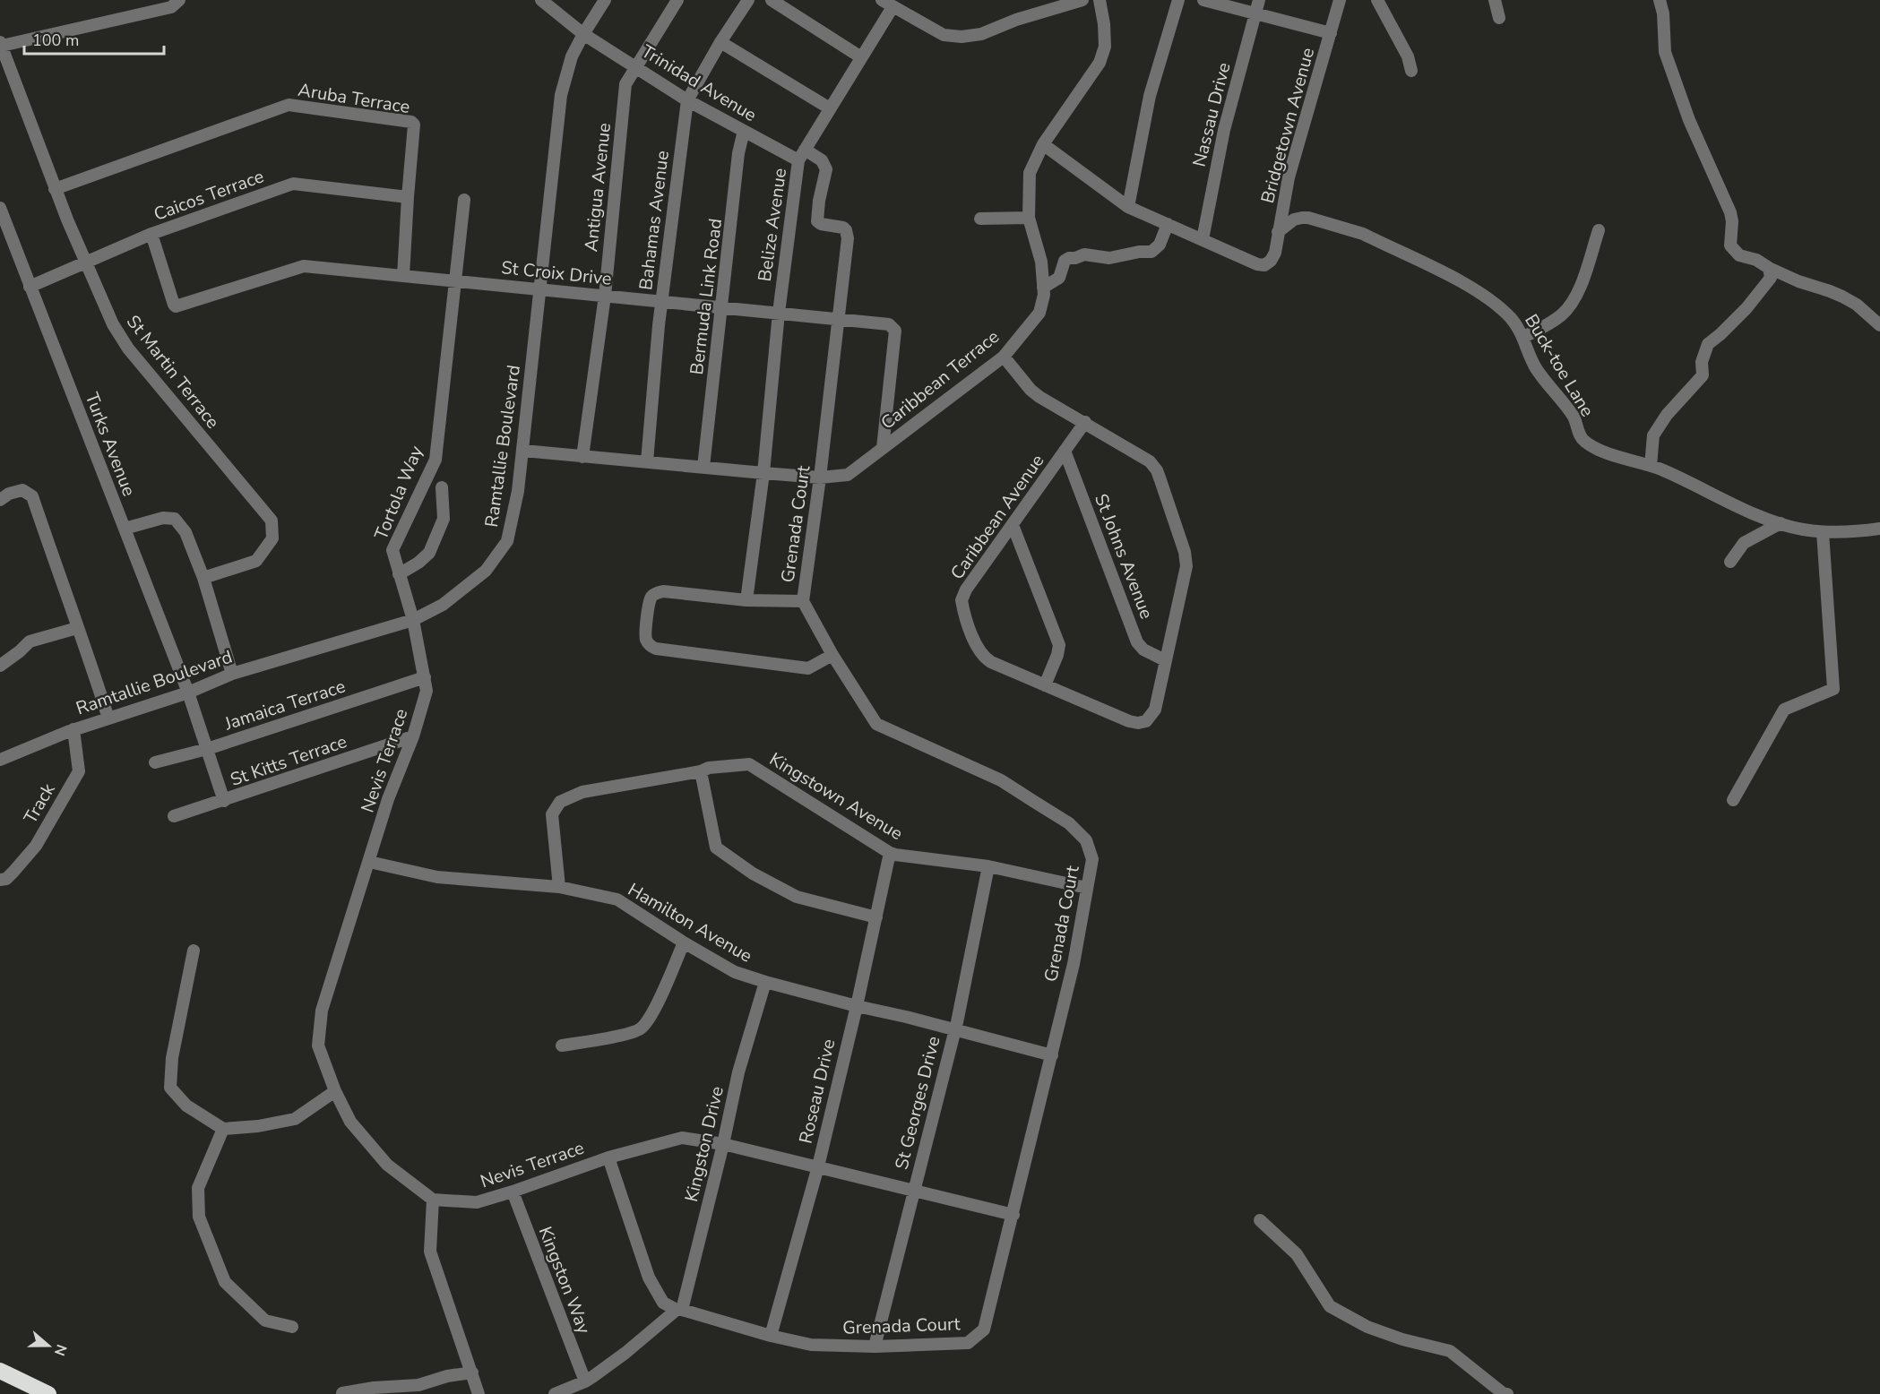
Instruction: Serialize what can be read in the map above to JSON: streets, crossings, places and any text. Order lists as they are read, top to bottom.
{
  "streets": {
    "street": [
      "Trinidad Avenue",
      "Aruba Terrace",
      "Nassau Drive",
      "Bridgetown Avenue",
      "Antigua Avenue",
      "Caicos Terrace",
      "Bahamas Avenue",
      "Belize Avenue",
      "St Croix Drive",
      "Bermuda Link Road",
      "Buck-toe Lane",
      "St Martin Terrace",
      "Caribbean Terrace",
      "Turks Avenue",
      "Ramtallie Boulevard",
      "Tortola Way",
      "Caribbean Avenue",
      "Grenada Court",
      "St Johns Avenue",
      "Jamaica Terrace",
      "St Kitts Terrace",
      "Nevis Terrace",
      "Kingstown Avenue",
      "Track",
      "Hamilton Avenue",
      "Roseau Drive",
      "St Georges Drive",
      "Kingston Drive",
      "Kingston Way"
    ]
  },
  "crossings": [
    ["Trinidad Avenue", "Antigua Avenue"],
    ["Trinidad Avenue", "Bahamas Avenue"],
    ["Trinidad Avenue", "Belize Avenue"],
    ["Trinidad Avenue", "St Croix Drive"],
    ["Trinidad Avenue", "Bermuda Link Road"],
    ["Trinidad Avenue", "Ramtallie Boulevard"],
    ["Trinidad Avenue", "Grenada Court"],
    ["Aruba Terrace", "Caicos Terrace"],
    ["Aruba Terrace", "St Croix Drive"],
    ["Aruba Terrace", "St Martin Terrace"],
    ["Nassau Drive", "Bridgetown Avenue"],
    ["Bridgetown Avenue", "Buck-toe Lane"],
    ["Antigua Avenue", "St Croix Drive"],
    ["Antigua Avenue", "Caribbean Terrace"],
    ["Caicos Terrace", "St Croix Drive"],
    ["Caicos Terrace", "St Martin Terrace"],
    ["Caicos Terrace", "Turks Avenue"],
    ["Bahamas Avenue", "St Croix Drive"],
    ["Bahamas Avenue", "Caribbean Terrace"],
    ["Belize Avenue", "St Croix Drive"],
    ["Belize Avenue", "Caribbean Terrace"],
    ["St Croix Drive", "Bermuda Link Road"],
    ["St Croix Drive", "Caribbean Terrace"],
    ["St Croix Drive", "Ramtallie Boulevard"],
    ["St Croix Drive", "Tortola Way"],
    ["St Croix Drive", "Grenada Court"],
    ["Bermuda Link Road", "Caribbean Terrace"],
    ["Caribbean Terrace", "Ramtallie Boulevard"],
    ["Caribbean Terrace", "Caribbean Avenue"],
    ["Caribbean Terrace", "Grenada Court"],
    ["Turks Avenue", "Ramtallie Boulevard"],
    ["Turks Avenue", "Jamaica Terrace"],
    ["Turks Avenue", "St Kitts Terrace"],
    ["Ramtallie Boulevard", "Tortola Way"],
    ["Ramtallie Boulevard", "Nevis Terrace"],
    ["Ramtallie Boulevard", "Track"],
    ["Tortola Way", "Nevis Terrace"],
    ["Caribbean Avenue", "St Johns Avenue"],
    ["Grenada Court", "Nevis Terrace"],
    ["Grenada Court", "Kingstown Avenue"],
    ["Grenada Court", "Hamilton Avenue"],
    ["Grenada Court", "Roseau Drive"],
    ["Grenada Court", "St Georges Drive"],
    ["Grenada Court", "Kingston Drive"],
    ["Jamaica Terrace", "Nevis Terrace"],
    ["St Kitts Terrace", "Nevis Terrace"],
    ["Nevis Terrace", "Hamilton Avenue"],
    ["Nevis Terrace", "Roseau Drive"],
    ["Nevis Terrace", "St Georges Drive"],
    ["Nevis Terrace", "Kingston Drive"],
    ["Nevis Terrace", "Kingston Way"],
    ["Kingstown Avenue", "Hamilton Avenue"],
    ["Kingstown Avenue", "Roseau Drive"],
    ["Kingstown Avenue", "St Georges Drive"],
    ["Hamilton Avenue", "Roseau Drive"],
    ["Hamilton Avenue", "St Georges Drive"],
    ["Hamilton Avenue", "Kingston Drive"]
  ],
  "scale_bar": "100 m",
  "north": "right"
}
